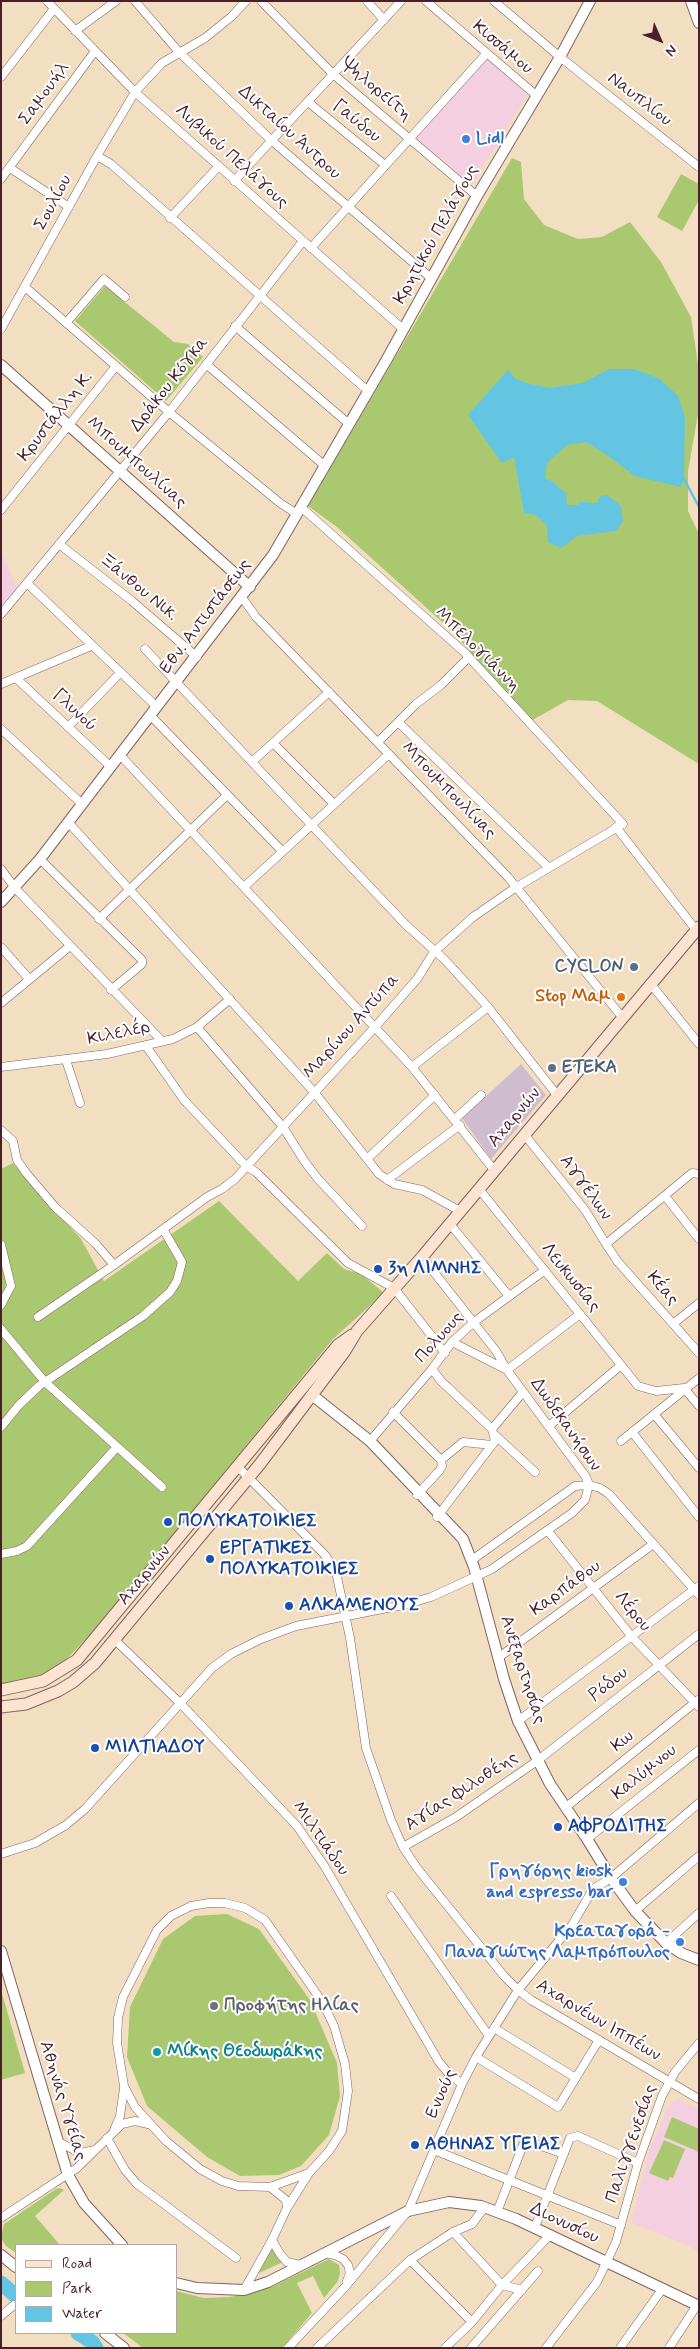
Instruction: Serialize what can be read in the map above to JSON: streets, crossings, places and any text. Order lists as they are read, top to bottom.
{
  "streets": {
    "main road": ["Αχαρνών"],
    "street": [
      "Κισσάμου",
      "Ψηλορείτη",
      "Σαμουήλ",
      "Ναυπλίου",
      "Γαύδου",
      "Δικταίου Άντρου",
      "Λυβικού Πελάγους",
      "Σουλίου",
      "Κρητικού Πελάγους",
      "Δράκου Κόγκα",
      "Κρυστάλλη Κ.",
      "Μπουμπουλίνας",
      "Ξάνθου Νικ.",
      "Εθν. Αντιστάσεως",
      "Μπελογιάννη",
      "Γλυνού",
      "Μαρίνου Αντύπα",
      "Κιλελέρ",
      "Αγγέλων",
      "Λευκωσίας",
      "Κέας",
      "Πολυους",
      "Δωδεκανήσων",
      "Καρπάθου",
      "Λέρου",
      "Ανεξαρτησίας",
      "Ρόδου",
      "Κω",
      "Καλύμνου",
      "Αγίας Φιλοθέης",
      "Μιλτιάδου",
      "Αχαρνέων Ιππέων",
      "Ενυούς",
      "Αθηνάς Υγείας",
      "Παλιγγενεσίας",
      "Διονυσίου"
    ]
  },
  "crossings": [
    ["Κισσάμου", "Κρητικού Πελάγους"],
    ["Ψηλορείτη", "Κρητικού Πελάγους"],
    ["Σαμουήλ", "Λυβικού Πελάγους"],
    ["Ναυπλίου", "Κρητικού Πελάγους"],
    ["Δικταίου Άντρου", "Σουλίου"],
    ["Δικταίου Άντρου", "Κρητικού Πελάγους"],
    ["Λυβικού Πελάγους", "Σουλίου"],
    ["Λυβικού Πελάγους", "Κρητικού Πελάγους"],
    ["Λυβικού Πελάγους", "Δράκου Κόγκα"],
    ["Λυβικού Πελάγους", "Εθν. Αντιστάσεως"],
    ["Σουλίου", "Μπελογιάννη"],
    ["Κρητικού Πελάγους", "Εθν. Αντιστάσεως"],
    ["Δράκου Κόγκα", "Μπουμπουλίνας"],
    ["Δράκου Κόγκα", "Ξάνθου Νικ."],
    ["Δράκου Κόγκα", "Μπελογιάννη"],
    ["Κρυστάλλη Κ.", "Μπουμπουλίνας"],
    ["Κρυστάλλη Κ.", "Μπελογιάννη"],
    ["Μπουμπουλίνας", "Εθν. Αντιστάσεως"],
    ["Μπουμπουλίνας", "Μαρίνου Αντύπα"],
    ["Μπουμπουλίνας", "Αχαρνών"],
    ["Ξάνθου Νικ.", "Εθν. Αντιστάσεως"],
    ["Εθν. Αντιστάσεως", "Μπελογιάννη"],
    ["Εθν. Αντιστάσεως", "Γλυνού"],
    ["Μπελογιάννη", "Μαρίνου Αντύπα"],
    ["Μπελογιάννη", "Αχαρνών"],
    ["Αχαρνών", "Αγγέλων"],
    ["Αχαρνών", "Λευκωσίας"],
    ["Αχαρνών", "Δωδεκανήσων"],
    ["Αχαρνών", "Ανεξαρτησίας"],
    ["Αχαρνών", "Μιλτιάδου"],
    ["Αχαρνών", "Αχαρνέων Ιππέων"],
    ["Αγγέλων", "Κέας"],
    ["Λευκωσίας", "Πολυους"],
    ["Πολυους", "Δωδεκανήσων"],
    ["Πολυους", "Ανεξαρτησίας"],
    ["Δωδεκανήσων", "Καρπάθου"],
    ["Καρπάθου", "Λέρου"],
    ["Καρπάθου", "Ανεξαρτησίας"],
    ["Λέρου", "Ρόδου"],
    ["Λέρου", "Κω"],
    ["Ανεξαρτησίας", "Ρόδου"],
    ["Ανεξαρτησίας", "Κω"],
    ["Ανεξαρτησίας", "Καλύμνου"],
    ["Ανεξαρτησίας", "Αγίας Φιλοθέης"],
    ["Ανεξαρτησίας", "Ενυούς"],
    ["Ρόδου", "Αγίας Φιλοθέης"],
    ["Αγίας Φιλοθέης", "Αχαρνέων Ιππέων"],
    ["Μιλτιάδου", "Ενυούς"],
    ["Αχαρνέων Ιππέων", "Ενυούς"],
    ["Αχαρνέων Ιππέων", "Παλιγγενεσίας"],
    ["Ενυούς", "Διονυσίου"],
    ["Παλιγγενεσίας", "Διονυσίου"]
  ],
  "places": [
    "Lidl",
    "CYCLON",
    "Stop Μαμ",
    "ΕΤΕΚΑ",
    "3η ΛΙΜΝΗΣ",
    "ΠΟΛΥΚΑΤΟΙΚΙΕΣ",
    "ΕΡΓΑΤΙΚΕΣ ΠΟΛΥΚΑΤΟΙΚΙΕΣ",
    "ΑΛΚΑΜΕΝΟΥΣ",
    "ΜΙΛΤΙΑΔΟΥ",
    "ΑΦΡΟΔΙΤΗΣ",
    "Γρηγόρης kiosk and espresso bar",
    "Κρεαταγορά - Παναγιώτης Λαμπρόπουλος",
    "Προφήτης Ηλίας",
    "Μίκης Θεοδωράκης",
    "ΑΘΗΝΑΣ ΥΓΕΙΑΣ"
  ],
  "legend": ["Road", "Park", "Water"],
  "north": "bottom right"
}
